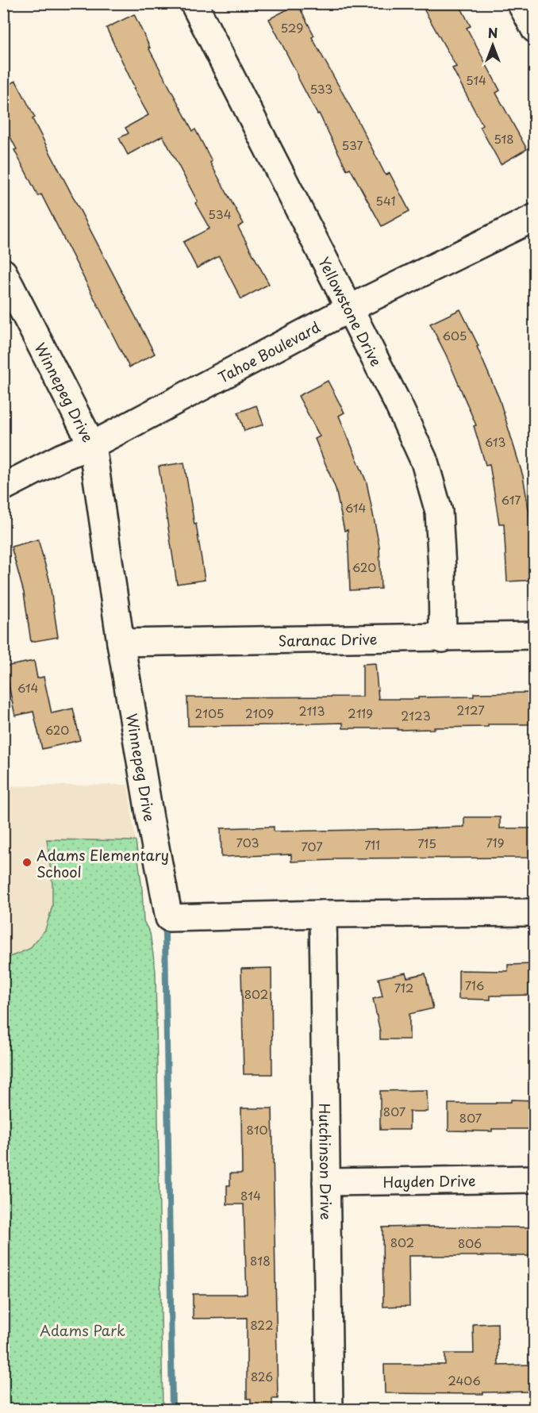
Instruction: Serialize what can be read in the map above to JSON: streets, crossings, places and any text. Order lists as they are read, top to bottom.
{
  "streets": {
    "street": [
      "Yellowstone Drive",
      "Tahoe Boulevard",
      "Winnepeg Drive",
      "Saranac Drive",
      "Hutchinson Drive",
      "Hayden Drive"
    ]
  },
  "crossings": [
    ["Yellowstone Drive", "Tahoe Boulevard"],
    ["Yellowstone Drive", "Saranac Drive"],
    ["Tahoe Boulevard", "Winnepeg Drive"],
    ["Winnepeg Drive", "Saranac Drive"],
    ["Winnepeg Drive", "Hutchinson Drive"],
    ["Hutchinson Drive", "Hayden Drive"]
  ],
  "parks": ["Adams Park"],
  "places": ["Adams Elementary School"],
  "house_numbers": [
    "529",
    "514",
    "533",
    "518",
    "537",
    "541",
    "534",
    "605",
    "613",
    "617",
    "614",
    "620",
    "614",
    "2127",
    "2113",
    "2105",
    "2109",
    "2119",
    "2123",
    "620",
    "703",
    "719",
    "715",
    "711",
    "707",
    "716",
    "712",
    "802",
    "807",
    "807",
    "810",
    "814",
    "802",
    "806",
    "818",
    "822",
    "826",
    "2406"
  ],
  "north": "top"
}
